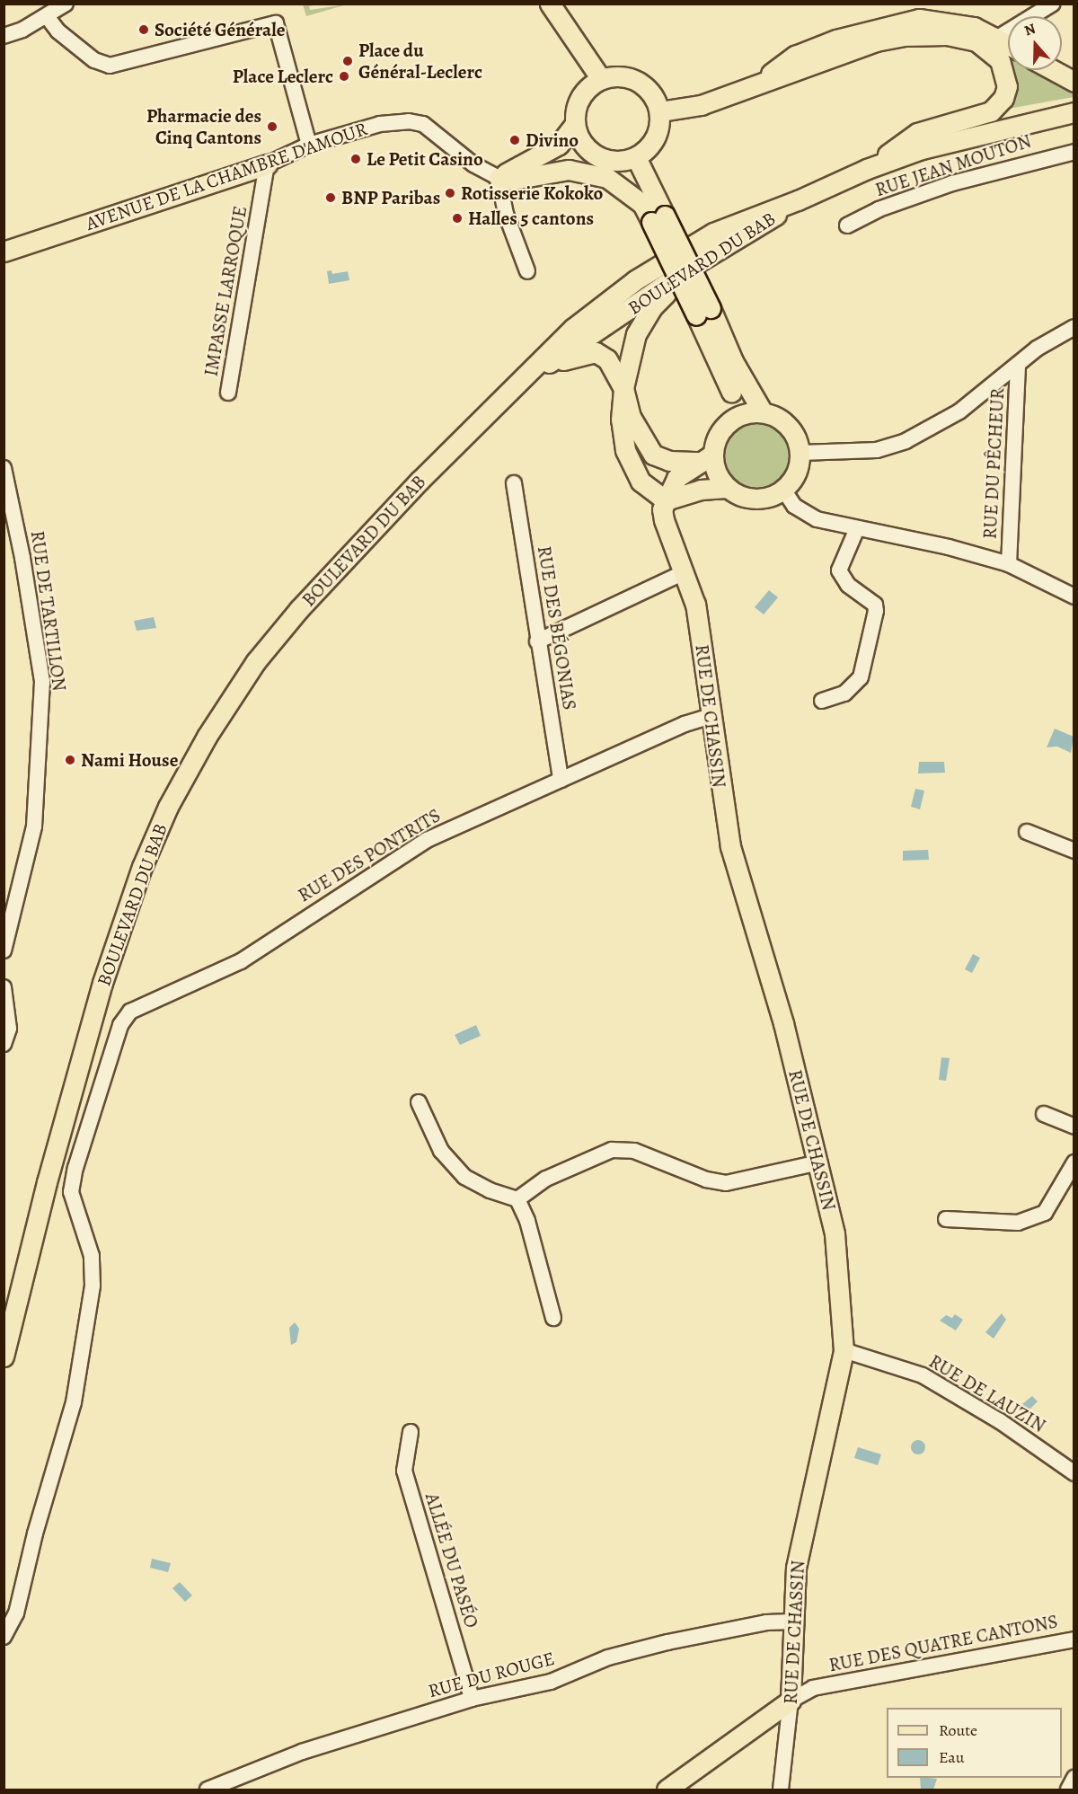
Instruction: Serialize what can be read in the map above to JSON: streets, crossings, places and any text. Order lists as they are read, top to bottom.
{
  "streets": {
    "main road": ["AVENUE DE LA CHAMBRE D'AMOUR", "BOULEVARD DU BAB", "RUE DE CHASSIN"],
    "street": [
      "RUE JEAN MOUTON",
      "IMPASSE LARROQUE",
      "RUE DU PÊCHEUR",
      "RUE DE TARTILLON",
      "RUE DES BÉGONIAS",
      "RUE DES PONTRITS",
      "RUE DE LAUZIN",
      "ALLÉE DU PASÉO",
      "RUE DES QUATRE CANTONS",
      "RUE DU ROUGE"
    ]
  },
  "crossings": [
    ["AVENUE DE LA CHAMBRE D'AMOUR", "IMPASSE LARROQUE"],
    ["RUE DES BÉGONIAS", "RUE DES PONTRITS"],
    ["RUE DE CHASSIN", "RUE DES PONTRITS"],
    ["RUE DE CHASSIN", "RUE DE LAUZIN"],
    ["RUE DE CHASSIN", "RUE DES QUATRE CANTONS"],
    ["RUE DE CHASSIN", "RUE DU ROUGE"],
    ["ALLÉE DU PASÉO", "RUE DU ROUGE"]
  ],
  "places": [
    "Société Générale",
    "Place du Général-Leclerc",
    "Place Leclerc",
    "Pharmacie des Cinq Cantons",
    "Divino",
    "Le Petit Casino",
    "Rotisserie Kokoko",
    "BNP Paribas",
    "Halles 5 cantons",
    "Nami House"
  ],
  "legend": ["Route", "Eau"],
  "north": "top"
}
